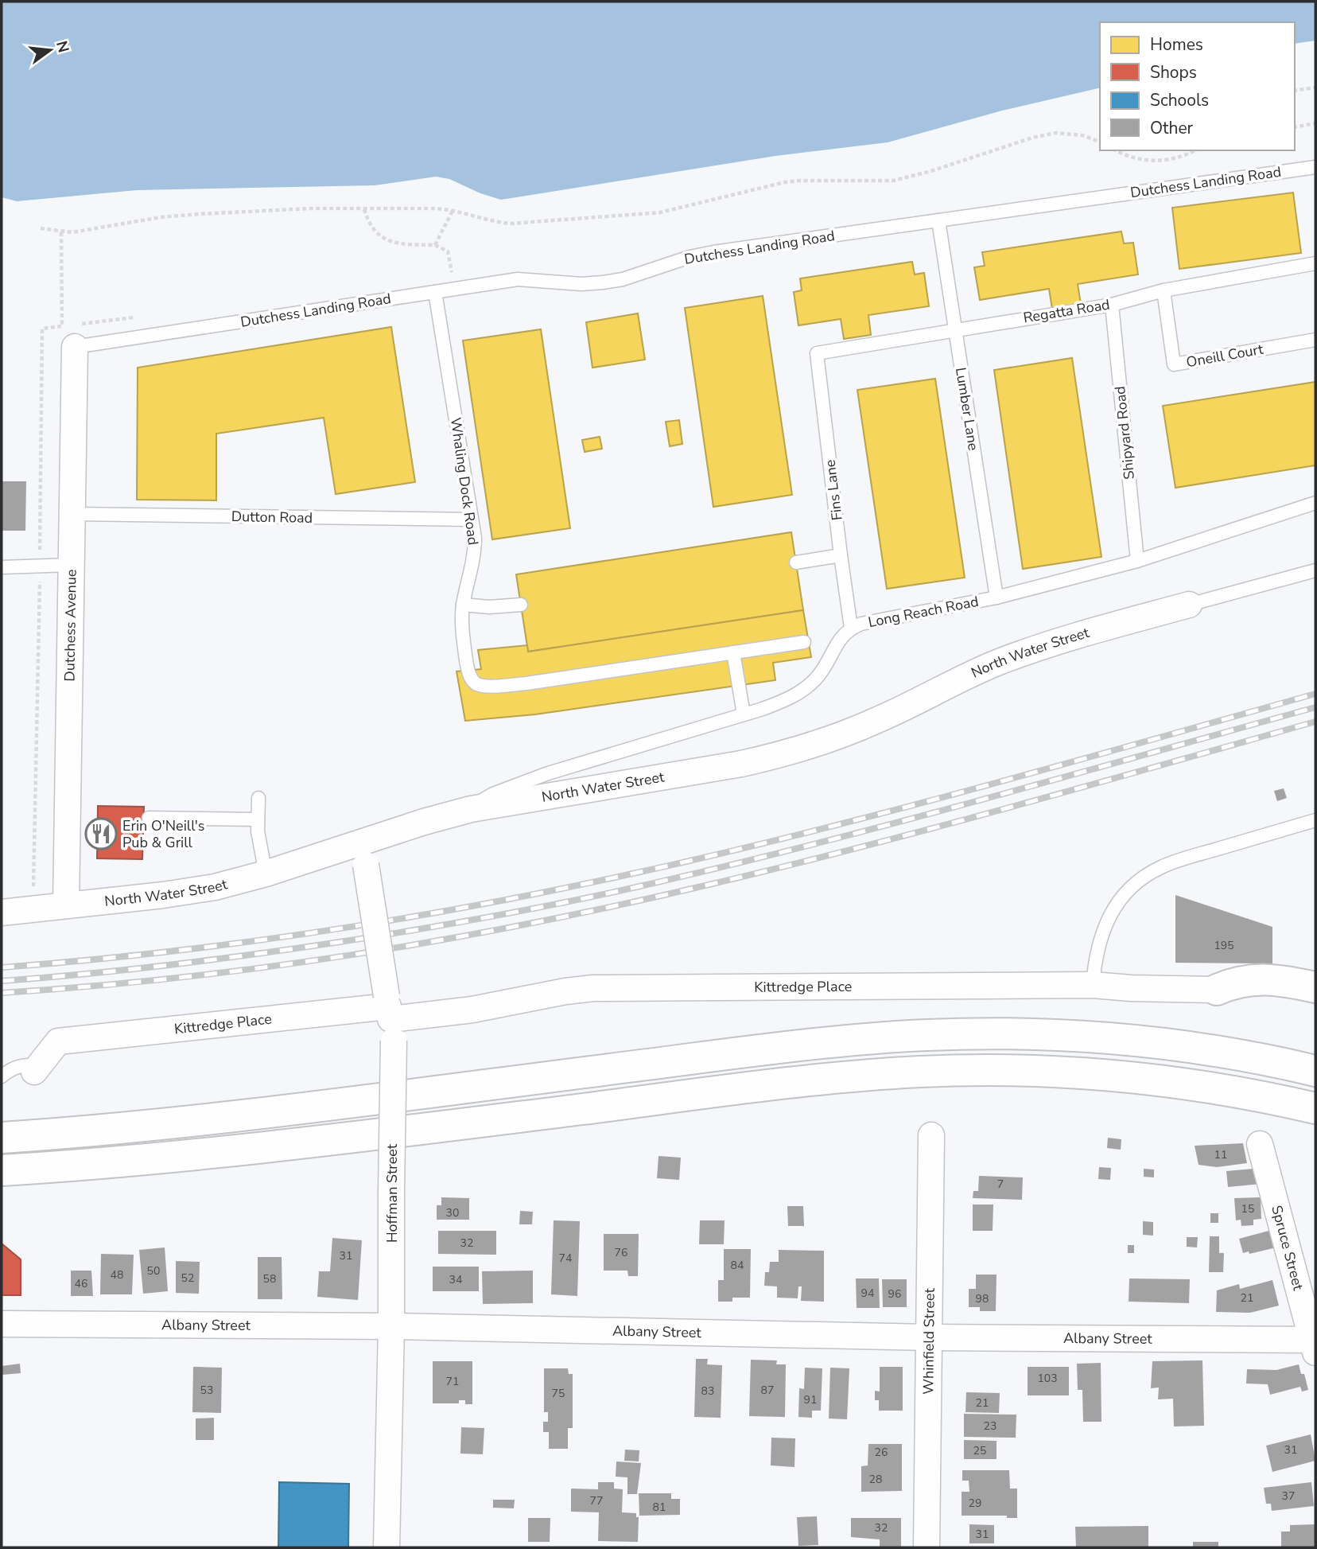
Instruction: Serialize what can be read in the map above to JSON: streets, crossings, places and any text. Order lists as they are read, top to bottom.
{
  "streets": {
    "street": [
      "Dutchess Avenue",
      "North Water Street",
      "Kittredge Place",
      "Hoffman Street",
      "Spruce Street",
      "Albany Street",
      "Whinfield Street"
    ],
    "lane": [
      "Dutchess Landing Road",
      "Regatta Road",
      "Oneill Court",
      "Lumber Lane",
      "Shipyard Road",
      "Whaling Dock Road",
      "Fins Lane",
      "Dutton Road",
      "Long Reach Road"
    ]
  },
  "crossings": [
    ["Dutchess Landing Road", "Lumber Lane"],
    ["Dutchess Landing Road", "Whaling Dock Road"],
    ["Dutchess Landing Road", "Dutchess Avenue"],
    ["Regatta Road", "Oneill Court"],
    ["Regatta Road", "Lumber Lane"],
    ["Regatta Road", "Shipyard Road"],
    ["Regatta Road", "Fins Lane"],
    ["Lumber Lane", "Long Reach Road"],
    ["Shipyard Road", "Long Reach Road"],
    ["Whaling Dock Road", "Dutton Road"],
    ["Fins Lane", "Long Reach Road"],
    ["Dutton Road", "Dutchess Avenue"],
    ["Long Reach Road", "North Water Street"],
    ["Dutchess Avenue", "North Water Street"],
    ["North Water Street", "Hoffman Street"],
    ["Kittredge Place", "Hoffman Street"],
    ["Hoffman Street", "Albany Street"],
    ["Spruce Street", "Albany Street"],
    ["Albany Street", "Whinfield Street"]
  ],
  "places": {
    "restaurant": ["Erin O'Neill's Pub & Grill"]
  },
  "house_numbers": [
    "195",
    "11",
    "7",
    "15",
    "30",
    "32",
    "76",
    "31",
    "74",
    "84",
    "50",
    "48",
    "52",
    "58",
    "34",
    "46",
    "94",
    "96",
    "21",
    "98",
    "103",
    "71",
    "53",
    "87",
    "83",
    "75",
    "91",
    "21",
    "23",
    "31",
    "25",
    "26",
    "28",
    "37",
    "77",
    "29",
    "81",
    "32",
    "31"
  ],
  "legend": [
    "Homes",
    "Shops",
    "Schools",
    "Other"
  ],
  "north": "right"
}
